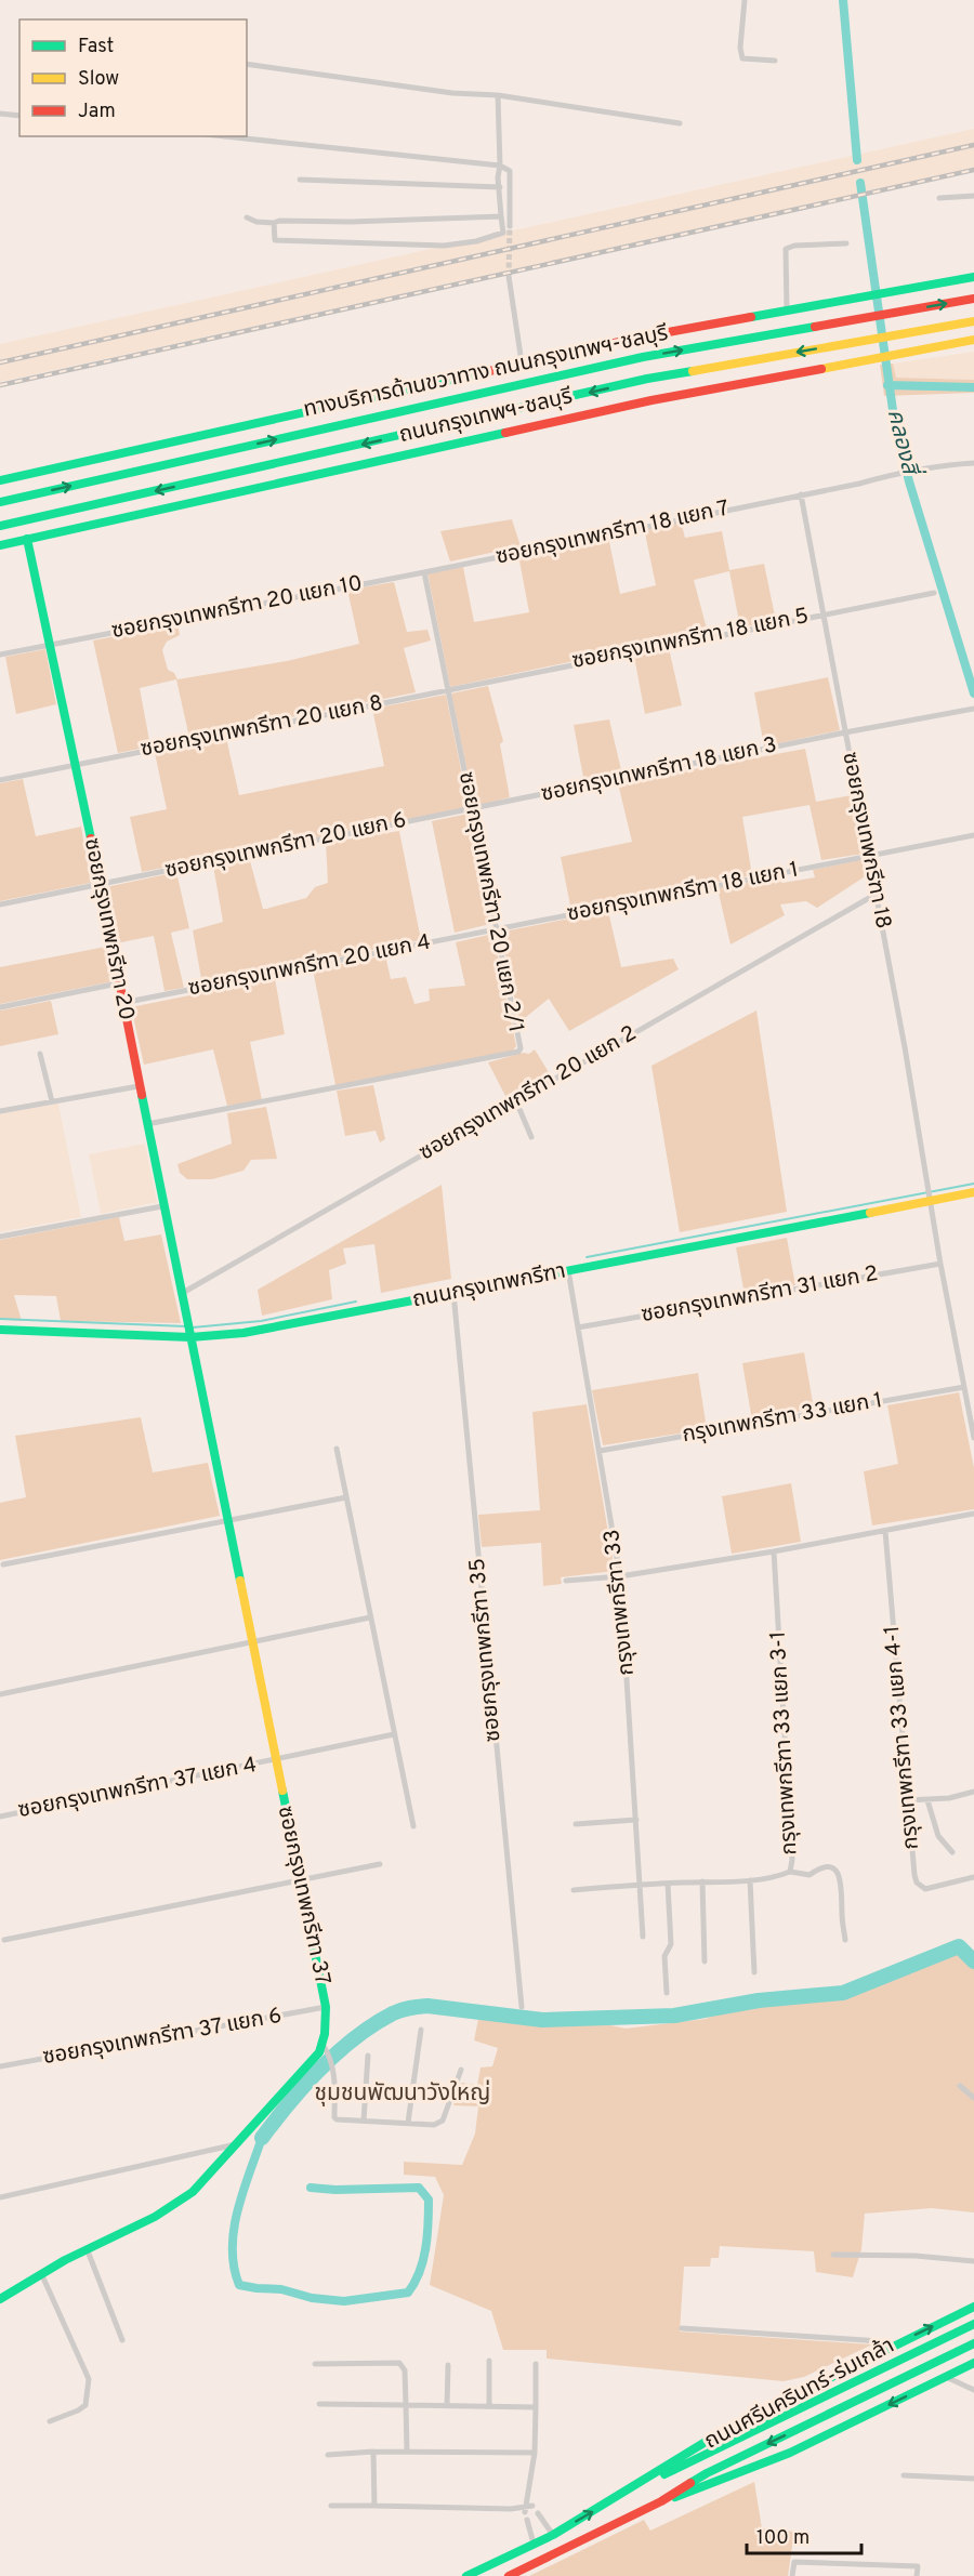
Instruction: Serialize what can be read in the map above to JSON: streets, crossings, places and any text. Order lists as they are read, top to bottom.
{
  "streets": {
    "main road": [
      "ทางบริการด้านขวาทาง ถนนกรุงเทพฯ-ชลบุรี",
      "ถนนกรุงเทพฯ-ชลบุรี",
      "ซอยกรุงเทพกรีฑา 20",
      "ถนนกรุงเทพกรีฑา",
      "ซอยกรุงเทพกรีฑา 37",
      "ถนนศรีนครินทร์-ร่มเกล้า"
    ],
    "street": [
      "ซอยกรุงเทพกรีฑา 18 แยก 7",
      "ซอยกรุงเทพกรีฑา 20 แยก 10",
      "ซอยกรุงเทพกรีฑา 18 แยก 5",
      "ซอยกรุงเทพกรีฑา 20 แยก 8",
      "ซอยกรุงเทพกรีฑา 18 แยก 3",
      "ซอยกรุงเทพกรีฑา 18",
      "ซอยกรุงเทพกรีฑา 20 แยก 6",
      "ซอยกรุงเทพกรีฑา 18 แยก 1",
      "ซอยกรุงเทพกรีฑา 20 แยก 2/1",
      "ซอยกรุงเทพกรีฑา 20 แยก 4",
      "ซอยกรุงเทพกรีฑา 20 แยก 2",
      "ซอยกรุงเทพกรีฑา 31 แยก 2",
      "กรุงเทพกรีฑา 33 แยก 1",
      "กรุงเทพกรีฑา 33",
      "ซอยกรุงเทพกรีฑา 35",
      "กรุงเทพกรีฑา 33 แยก 4-1",
      "กรุงเทพกรีฑา 33 แยก 3-1",
      "ซอยกรุงเทพกรีฑา 37 แยก 4",
      "ซอยกรุงเทพกรีฑา 37 แยก 6"
    ]
  },
  "crossings": [
    ["ซอยกรุงเทพกรีฑา 18 แยก 7", "ซอยกรุงเทพกรีฑา 20 แยก 10"],
    ["ซอยกรุงเทพกรีฑา 18 แยก 7", "ซอยกรุงเทพกรีฑา 18"],
    ["ซอยกรุงเทพกรีฑา 18 แยก 7", "ซอยกรุงเทพกรีฑา 20 แยก 2/1"],
    ["ซอยกรุงเทพกรีฑา 20 แยก 10", "ซอยกรุงเทพกรีฑา 20 แยก 2/1"],
    ["ซอยกรุงเทพกรีฑา 20 แยก 10", "ซอยกรุงเทพกรีฑา 20"],
    ["ซอยกรุงเทพกรีฑา 18 แยก 5", "ซอยกรุงเทพกรีฑา 20 แยก 8"],
    ["ซอยกรุงเทพกรีฑา 18 แยก 5", "ซอยกรุงเทพกรีฑา 18"],
    ["ซอยกรุงเทพกรีฑา 18 แยก 5", "ซอยกรุงเทพกรีฑา 20 แยก 2/1"],
    ["ซอยกรุงเทพกรีฑา 20 แยก 8", "ซอยกรุงเทพกรีฑา 20 แยก 2/1"],
    ["ซอยกรุงเทพกรีฑา 20 แยก 8", "ซอยกรุงเทพกรีฑา 20"],
    ["ซอยกรุงเทพกรีฑา 18 แยก 3", "ซอยกรุงเทพกรีฑา 18"],
    ["ซอยกรุงเทพกรีฑา 18 แยก 3", "ซอยกรุงเทพกรีฑา 20 แยก 6"],
    ["ซอยกรุงเทพกรีฑา 18 แยก 3", "ซอยกรุงเทพกรีฑา 20 แยก 2/1"],
    ["ซอยกรุงเทพกรีฑา 18", "ซอยกรุงเทพกรีฑา 18 แยก 1"],
    ["ซอยกรุงเทพกรีฑา 18", "ซอยกรุงเทพกรีฑา 20 แยก 2"],
    ["ซอยกรุงเทพกรีฑา 18", "ถนนกรุงเทพกรีฑา"],
    ["ซอยกรุงเทพกรีฑา 18", "ซอยกรุงเทพกรีฑา 31 แยก 2"],
    ["ซอยกรุงเทพกรีฑา 18", "กรุงเทพกรีฑา 33 แยก 1"],
    ["ซอยกรุงเทพกรีฑา 20 แยก 6", "ซอยกรุงเทพกรีฑา 20 แยก 2/1"],
    ["ซอยกรุงเทพกรีฑา 20 แยก 6", "ซอยกรุงเทพกรีฑา 20"],
    ["ซอยกรุงเทพกรีฑา 18 แยก 1", "ซอยกรุงเทพกรีฑา 20 แยก 2/1"],
    ["ซอยกรุงเทพกรีฑา 18 แยก 1", "ซอยกรุงเทพกรีฑา 20 แยก 4"],
    ["ซอยกรุงเทพกรีฑา 20 แยก 2/1", "ซอยกรุงเทพกรีฑา 20"],
    ["ซอยกรุงเทพกรีฑา 20 แยก 2/1", "ซอยกรุงเทพกรีฑา 20 แยก 4"],
    ["ซอยกรุงเทพกรีฑา 20", "ซอยกรุงเทพกรีฑา 20 แยก 4"],
    ["ซอยกรุงเทพกรีฑา 20", "ซอยกรุงเทพกรีฑา 20 แยก 2"],
    ["ซอยกรุงเทพกรีฑา 20", "ถนนกรุงเทพกรีฑา"],
    ["ซอยกรุงเทพกรีฑา 20", "ซอยกรุงเทพกรีฑา 37"],
    ["ถนนกรุงเทพกรีฑา", "กรุงเทพกรีฑา 33"],
    ["ถนนกรุงเทพกรีฑา", "ซอยกรุงเทพกรีฑา 35"],
    ["ถนนกรุงเทพกรีฑา", "ซอยกรุงเทพกรีฑา 37"],
    ["ซอยกรุงเทพกรีฑา 31 แยก 2", "กรุงเทพกรีฑา 33"],
    ["กรุงเทพกรีฑา 33 แยก 1", "กรุงเทพกรีฑา 33"],
    ["กรุงเทพกรีฑา 33", "กรุงเทพกรีฑา 33 แยก 3-1"],
    ["ซอยกรุงเทพกรีฑา 37 แยก 4", "ซอยกรุงเทพกรีฑา 37"],
    ["ซอยกรุงเทพกรีฑา 37", "ซอยกรุงเทพกรีฑา 37 แยก 6"]
  ],
  "districts": ["ชุมชนพัฒนาวังใหญ่"],
  "water": ["คลองสี่"],
  "legend": ["Fast", "Slow", "Jam"],
  "scale_bar": "100 m"
}
